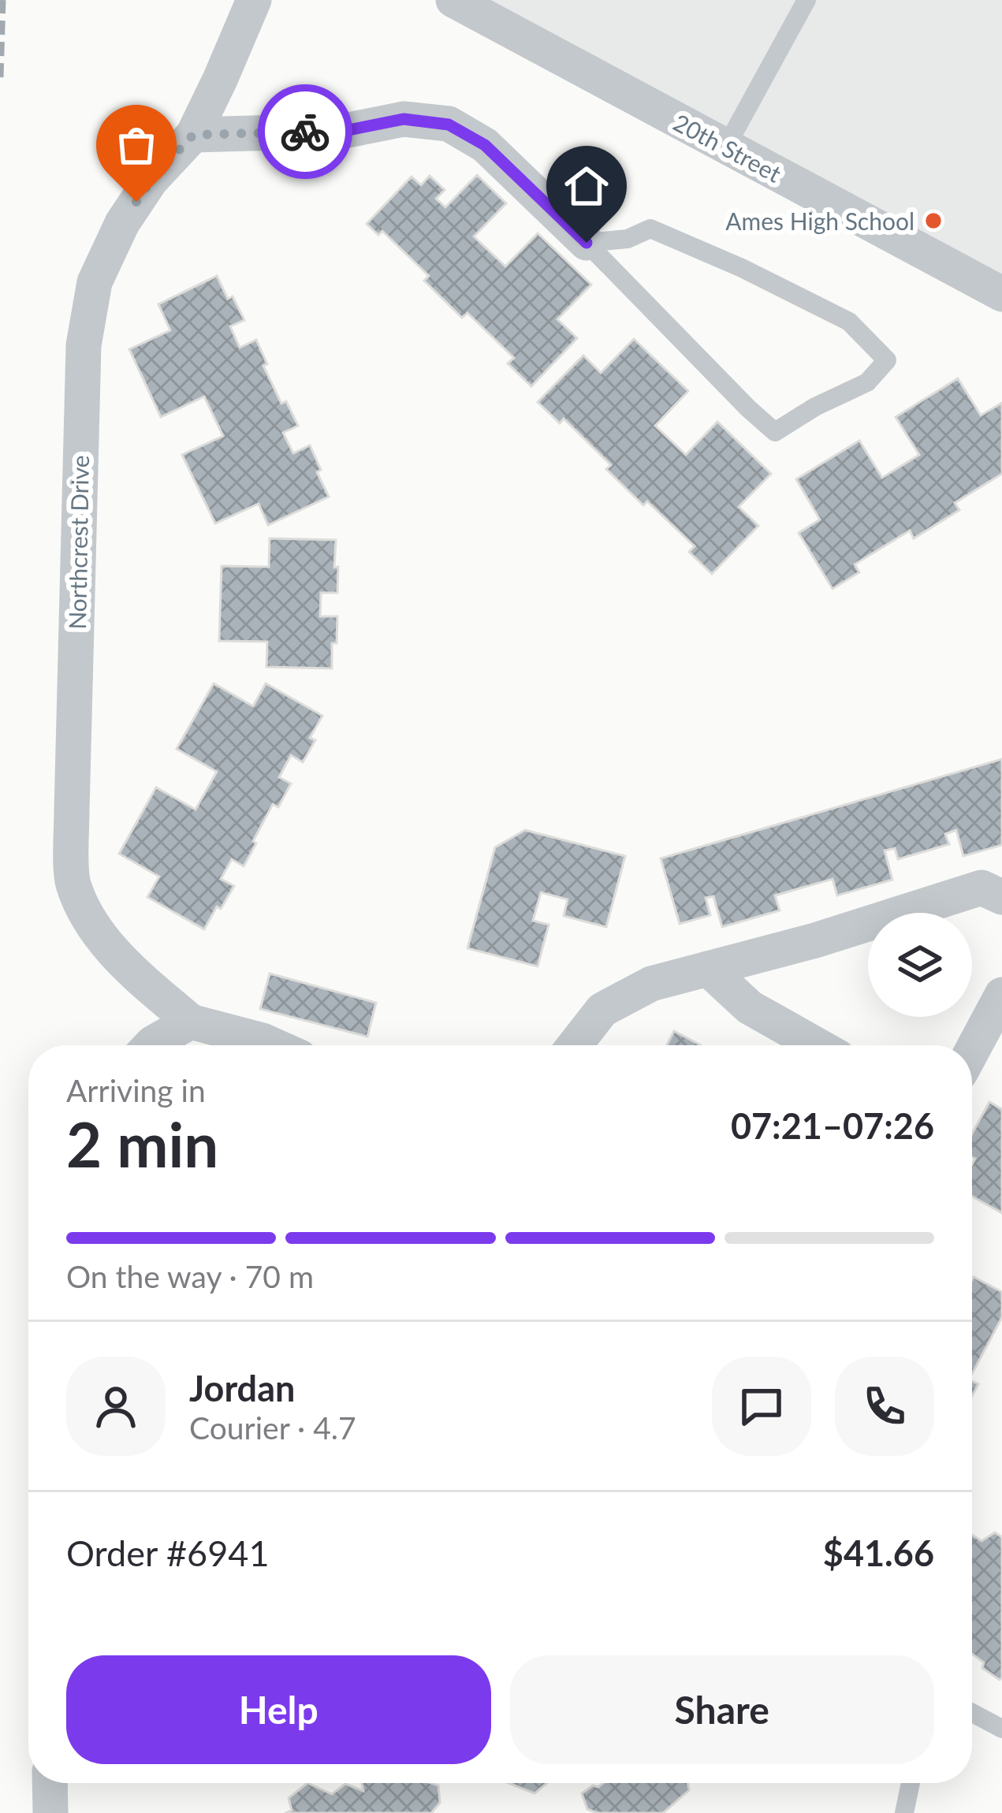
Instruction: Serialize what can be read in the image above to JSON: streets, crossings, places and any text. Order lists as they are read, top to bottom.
{
  "streets": {
    "street": ["20th Street", "Northcrest Drive"]
  },
  "places": ["Ames High School"],
  "page": {
    "heading": ["2 min", "Arriving in", "07:21–07:26"],
    "panel": [
      "Jordan",
      "Courier · 4.7",
      "Order #6941",
      "$41.66"
    ],
    "bar": "On the way · 70 m",
    "buttons": ["Help", "Share"]
  }
}
